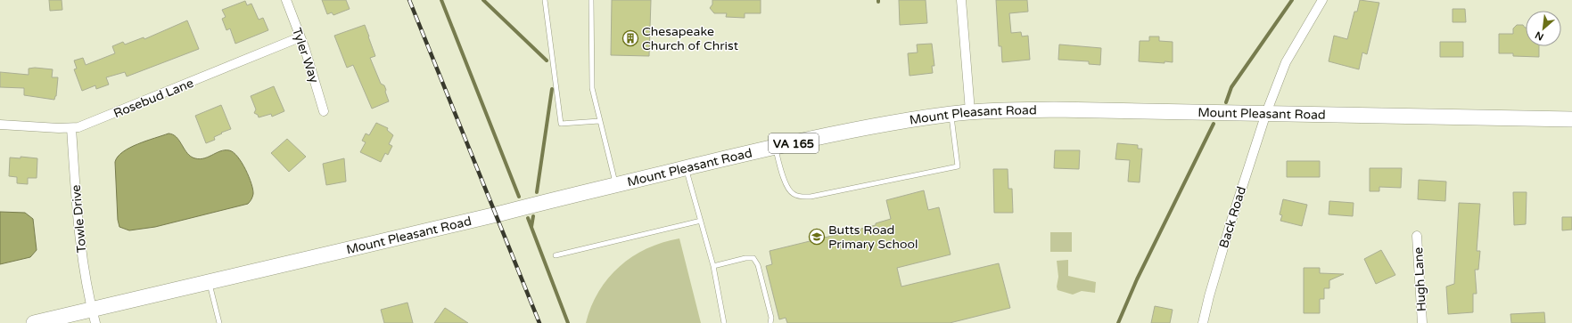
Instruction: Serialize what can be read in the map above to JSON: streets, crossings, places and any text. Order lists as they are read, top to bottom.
{
  "streets": {
    "highway": ["Mount Pleasant Road", "VA 165"],
    "street": [
      "Tyler Way",
      "Rosebud Lane",
      "Back Road",
      "Towle Drive",
      "Hugh Lane"
    ]
  },
  "crossings": [
    ["Tyler Way", "Rosebud Lane"],
    ["Rosebud Lane", "Towle Drive"],
    ["Mount Pleasant Road", "Back Road"],
    ["Mount Pleasant Road", "Towle Drive"]
  ],
  "places": {
    "building": ["Chesapeake Church of Christ"],
    "school or university": ["Butts Road Primary School"]
  },
  "north": "bottom left"
}
